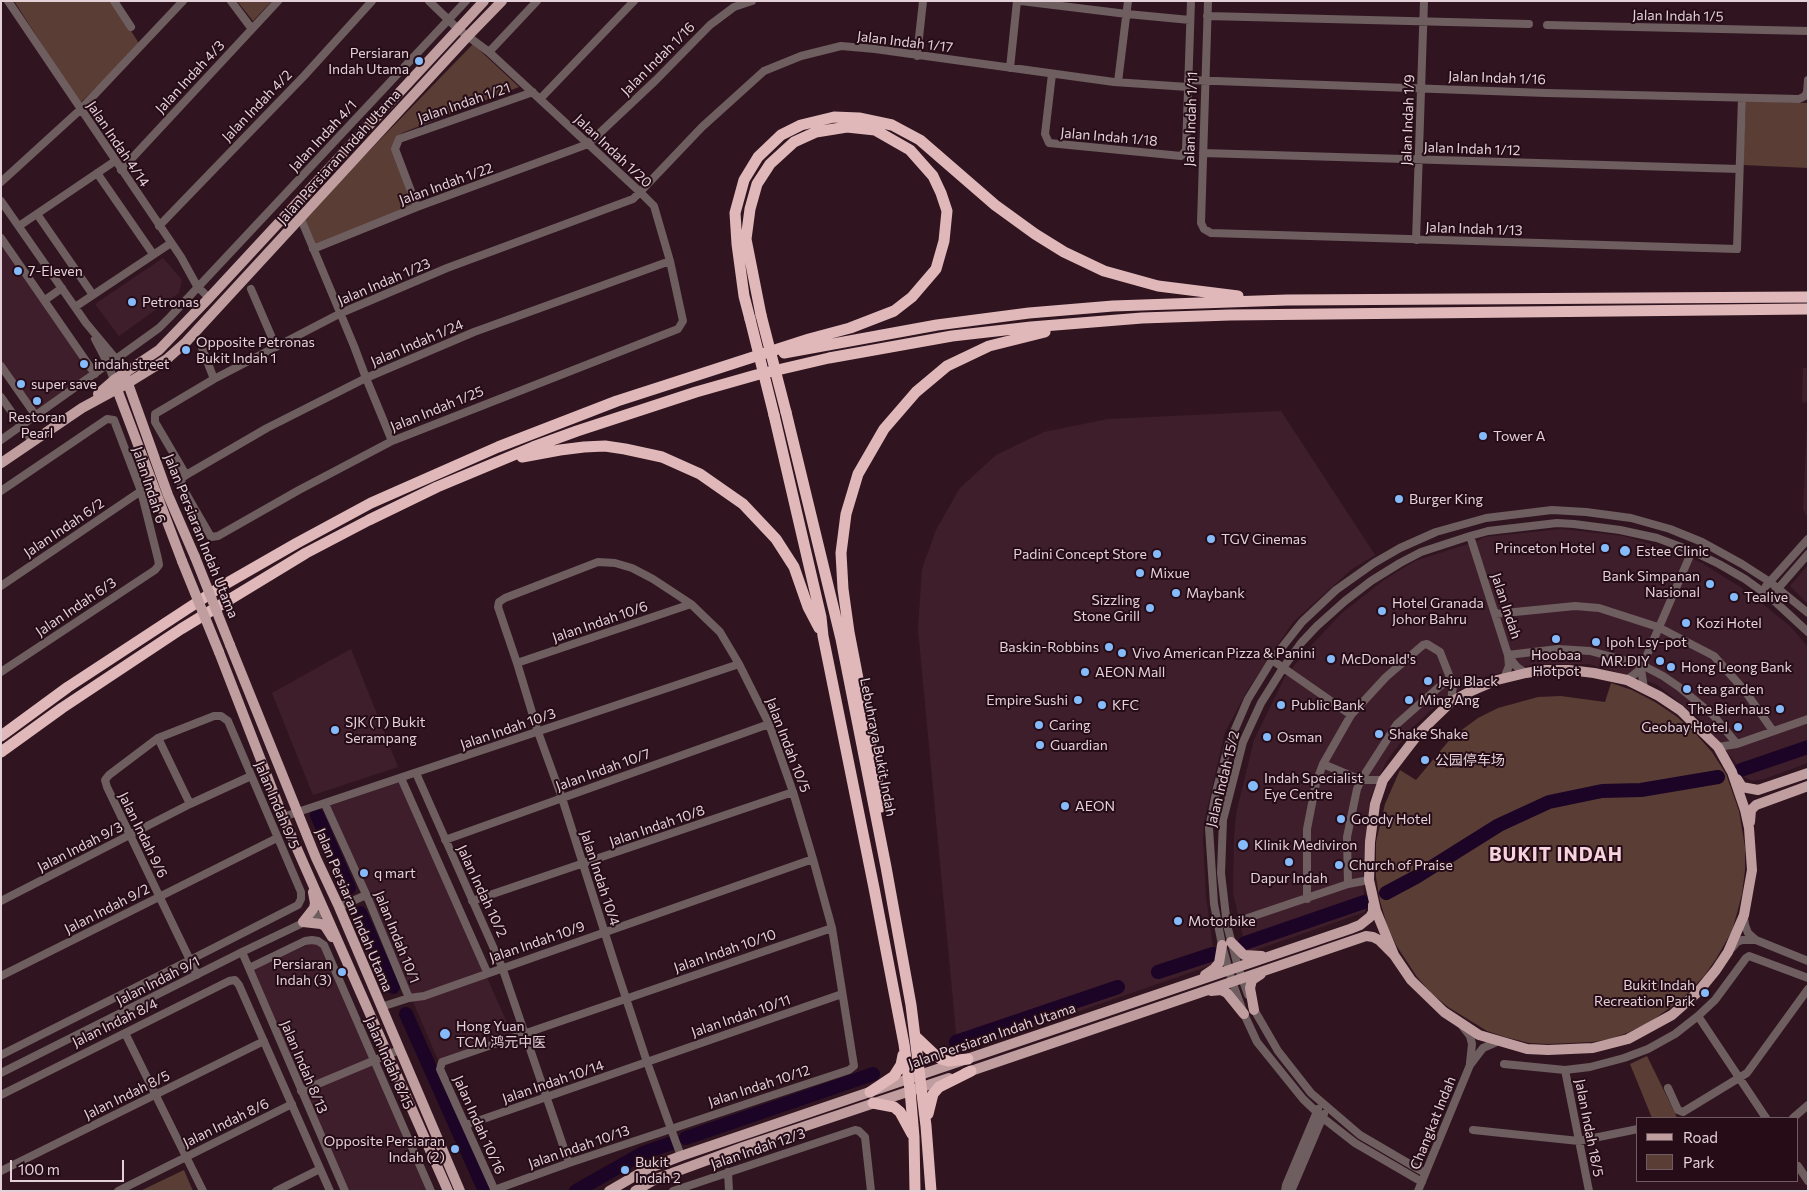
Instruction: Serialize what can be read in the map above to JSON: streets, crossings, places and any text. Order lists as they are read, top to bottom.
{
  "streets": {
    "highway": ["Lebuhraya Bukit Indah"],
    "main road": ["Jalan Persiaran Indah Utama"],
    "street": [
      "Jalan Indah 1/5",
      "Jalan Indah 1/17",
      "Jalan Indah 1/16",
      "Jalan Indah 4/3",
      "Jalan Indah 1/21",
      "Jalan Indah 4/2",
      "Jalan Indah 1/11",
      "Jalan Indah 1/9",
      "Jalan Indah 4/1",
      "Jalan Indah 1/18",
      "Jalan Indah 4/14",
      "Jalan Indah 1/12",
      "Jalan Indah 1/20",
      "Jalan Indah 1/22",
      "Jalan Indah 1/13",
      "Jalan Indah 1/23",
      "Jalan Indah 1/24",
      "Jalan Indah 1/25",
      "Jalan Indah 6",
      "Jalan Indah 6/2",
      "Jalan Indah",
      "Jalan Indah 6/3",
      "Jalan Indah 10/6",
      "Jalan Indah 10/3",
      "Jalan Indah 10/5",
      "Jalan Indah 10/7",
      "Jalan Indah 15/2",
      "Jalan Indah 9/5",
      "Jalan Indah 10/8",
      "Jalan Indah 9/6",
      "Jalan Indah 9/3",
      "Jalan Indah 10/4",
      "Jalan Indah 10/2",
      "Jalan Indah 9/2",
      "Jalan Indah 10/1",
      "Jalan Indah 10/9",
      "Jalan Indah 10/10",
      "Jalan Indah 9/1",
      "Jalan Indah 10/11",
      "Jalan Indah 8/4",
      "Jalan Indah 8/15",
      "Jalan Indah 8/13",
      "Jalan Indah 10/14",
      "Jalan Indah 10/12",
      "Jalan Indah 8/5",
      "Jalan Indah 8/6",
      "Changkat Indah",
      "Jalan Indah 10/16",
      "Jalan Indah 18/5",
      "Jalan Indah 10/13",
      "Jalan Indah 12/3"
    ]
  },
  "crossings": [
    ["Jalan Indah 1/17", "Jalan Indah 1/16"],
    ["Jalan Indah 1/17", "Jalan Indah 1/11"],
    ["Jalan Indah 1/17", "Jalan Indah 1/18"],
    ["Jalan Indah 1/17", "Jalan Indah 1/20"],
    ["Jalan Indah 1/17", "Jalan Indah 1/23"],
    ["Jalan Indah 1/16", "Jalan Indah 1/11"],
    ["Jalan Indah 1/16", "Jalan Indah 1/9"],
    ["Jalan Indah 1/16", "Jalan Indah 1/20"],
    ["Jalan Indah 1/16", "Jalan Indah 1/22"],
    ["Jalan Indah 4/3", "Jalan Indah 4/14"],
    ["Jalan Indah 1/21", "Jalan Indah 1/20"],
    ["Jalan Indah 1/21", "Jalan Indah 1/22"],
    ["Jalan Indah 4/2", "Jalan Indah 4/14"],
    ["Jalan Indah 1/11", "Jalan Indah 1/18"],
    ["Jalan Indah 1/11", "Jalan Indah 1/12"],
    ["Jalan Indah 1/11", "Jalan Indah 1/13"],
    ["Jalan Indah 1/9", "Jalan Indah 1/12"],
    ["Jalan Indah 1/9", "Jalan Indah 1/13"],
    ["Jalan Indah 4/1", "Jalan Indah 4/14"],
    ["Jalan Indah 4/1", "Jalan Indah 1/20"],
    ["Jalan Indah 4/14", "Jalan Persiaran Indah Utama"],
    ["Jalan Indah 1/12", "Jalan Indah 1/13"],
    ["Jalan Indah 1/20", "Jalan Persiaran Indah Utama"],
    ["Jalan Indah 1/20", "Jalan Indah 1/22"],
    ["Jalan Indah 1/20", "Jalan Indah 1/23"],
    ["Jalan Indah 1/20", "Jalan Indah 1/24"],
    ["Jalan Indah 1/20", "Jalan Indah 1/25"],
    ["Jalan Persiaran Indah Utama", "Jalan Indah"],
    ["Jalan Persiaran Indah Utama", "Jalan Indah 10/3"],
    ["Jalan Persiaran Indah Utama", "Lebuhraya Bukit Indah"],
    ["Jalan Persiaran Indah Utama", "Jalan Indah 15/2"],
    ["Jalan Persiaran Indah Utama", "Jalan Indah 10/4"],
    ["Jalan Persiaran Indah Utama", "Jalan Indah 10/9"],
    ["Jalan Persiaran Indah Utama", "Jalan Indah 9/1"],
    ["Jalan Persiaran Indah Utama", "Changkat Indah"],
    ["Jalan Indah 1/23", "Jalan Indah 1/24"],
    ["Jalan Indah 1/23", "Jalan Indah 1/25"],
    ["Jalan Indah 1/24", "Jalan Indah 1/25"],
    ["Jalan Indah 6", "Jalan Indah 6/2"],
    ["Jalan Indah 6", "Jalan Indah 6/3"],
    ["Jalan Indah", "Jalan Indah 15/2"],
    ["Jalan Indah 10/6", "Jalan Indah 10/5"],
    ["Jalan Indah 10/6", "Jalan Indah 10/4"],
    ["Jalan Indah 10/3", "Jalan Indah 10/5"],
    ["Jalan Indah 10/3", "Jalan Indah 10/4"],
    ["Jalan Indah 10/3", "Jalan Indah 10/2"],
    ["Jalan Indah 10/3", "Jalan Indah 10/1"],
    ["Jalan Indah 10/5", "Jalan Indah 10/7"],
    ["Jalan Indah 10/5", "Jalan Indah 10/8"],
    ["Jalan Indah 10/5", "Jalan Indah 10/4"],
    ["Jalan Indah 10/5", "Jalan Indah 10/9"],
    ["Jalan Indah 10/5", "Jalan Indah 10/10"],
    ["Jalan Indah 10/5", "Jalan Indah 10/11"],
    ["Jalan Indah 10/5", "Jalan Indah 10/12"],
    ["Jalan Indah 10/7", "Jalan Indah 10/4"],
    ["Jalan Indah 10/7", "Jalan Indah 10/2"],
    ["Jalan Indah 9/5", "Jalan Indah 9/6"],
    ["Jalan Indah 9/5", "Jalan Indah 9/3"],
    ["Jalan Indah 9/5", "Jalan Indah 9/2"],
    ["Jalan Indah 9/5", "Jalan Indah 9/1"],
    ["Jalan Indah 10/8", "Jalan Indah 10/4"],
    ["Jalan Indah 10/8", "Jalan Indah 10/2"],
    ["Jalan Indah 9/6", "Jalan Indah 9/3"],
    ["Jalan Indah 9/6", "Jalan Indah 9/2"],
    ["Jalan Indah 9/6", "Jalan Indah 9/1"],
    ["Jalan Indah 10/4", "Jalan Indah 10/9"],
    ["Jalan Indah 10/4", "Jalan Indah 10/10"],
    ["Jalan Indah 10/4", "Jalan Indah 10/11"],
    ["Jalan Indah 10/4", "Jalan Indah 10/14"],
    ["Jalan Indah 10/4", "Jalan Indah 10/12"],
    ["Jalan Indah 10/4", "Jalan Indah 10/13"],
    ["Jalan Indah 10/2", "Jalan Indah 10/9"],
    ["Jalan Indah 10/2", "Jalan Indah 10/10"],
    ["Jalan Indah 10/2", "Jalan Indah 10/14"],
    ["Jalan Indah 10/2", "Jalan Indah 10/13"],
    ["Jalan Indah 10/1", "Jalan Indah 10/9"],
    ["Jalan Indah 10/10", "Jalan Indah 10/16"],
    ["Jalan Indah 9/1", "Jalan Indah 8/13"],
    ["Jalan Indah 10/11", "Jalan Indah 10/14"],
    ["Jalan Indah 8/4", "Jalan Indah 8/5"],
    ["Jalan Indah 8/15", "Jalan Indah 8/13"],
    ["Jalan Indah 10/14", "Jalan Indah 10/16"],
    ["Jalan Indah 10/12", "Jalan Indah 10/13"],
    ["Jalan Indah 10/16", "Jalan Indah 10/13"]
  ],
  "districts": ["BUKIT INDAH"],
  "places": [
    "Persiaran Indah Utama",
    "7-Eleven",
    "Petronas",
    "Opposite Petronas Bukit Indah 1",
    "indah street",
    "super save",
    "Restoran Pearl",
    "Tower A",
    "Burger King",
    "TGV Cinemas",
    "Princeton Hotel",
    "Estee Clinic",
    "Padini Concept Store",
    "Mixue",
    "Bank Simpanan Nasional",
    "Maybank",
    "Tealive",
    "Sizzling Stone Grill",
    "Hotel Granada Johor Bahru",
    "Kozi Hotel",
    "Hoobaa Hotpot",
    "Ipoh Lsy-pot",
    "Baskin-Robbins",
    "Vivo American Pizza & Panini",
    "McDonald's",
    "MR.DIY",
    "Hong Leong Bank",
    "AEON Mall",
    "Jeju Black",
    "tea garden",
    "Empire Sushi",
    "Ming Ang",
    "KFC",
    "Public Bank",
    "The Bierhaus",
    "Caring",
    "Geobay Hotel",
    "SJK (T) Bukit Serampang",
    "Shake Shake",
    "Osman",
    "Guardian",
    "公园停车场",
    "Indah Specialist Eye Centre",
    "AEON",
    "Goody Hotel",
    "Klinik Mediviron",
    "Dapur Indah",
    "Church of Praise",
    "q mart",
    "Motorbike",
    "Persiaran Indah (3)",
    "Bukit Indah Recreation Park",
    "Hong Yuan TCM 鸿元中医",
    "Opposite Persiaran Indah (2)",
    "Bukit Indah 2"
  ],
  "legend": ["Road", "Park"],
  "scale_bar": "100 m"
}
